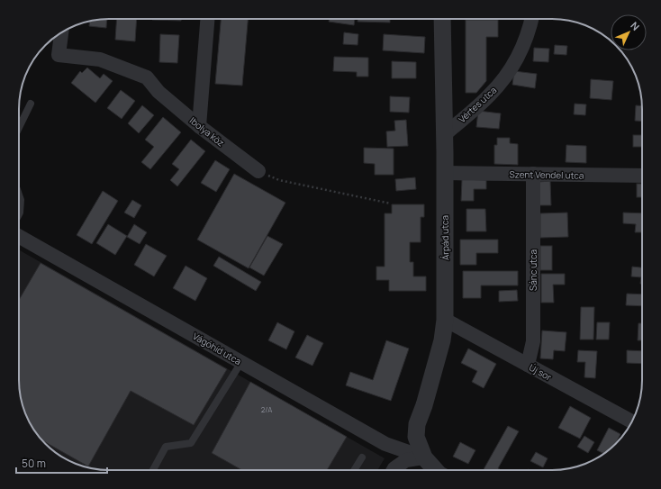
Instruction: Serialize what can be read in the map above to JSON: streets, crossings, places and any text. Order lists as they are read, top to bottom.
{
  "streets": {
    "street": [
      "Vértes utca",
      "Ibolya köz",
      "Szent Vendel utca",
      "Árpád utca",
      "Sánc utca",
      "Vágóhíd utca",
      "Új sor"
    ]
  },
  "crossings": [
    ["Vértes utca", "Árpád utca"],
    ["Szent Vendel utca", "Árpád utca"],
    ["Szent Vendel utca", "Sánc utca"],
    ["Árpád utca", "Vágóhíd utca"],
    ["Árpád utca", "Új sor"],
    ["Sánc utca", "Új sor"]
  ],
  "house_numbers": ["2/A"],
  "scale_bar": "50 m",
  "north": "top right"
}
